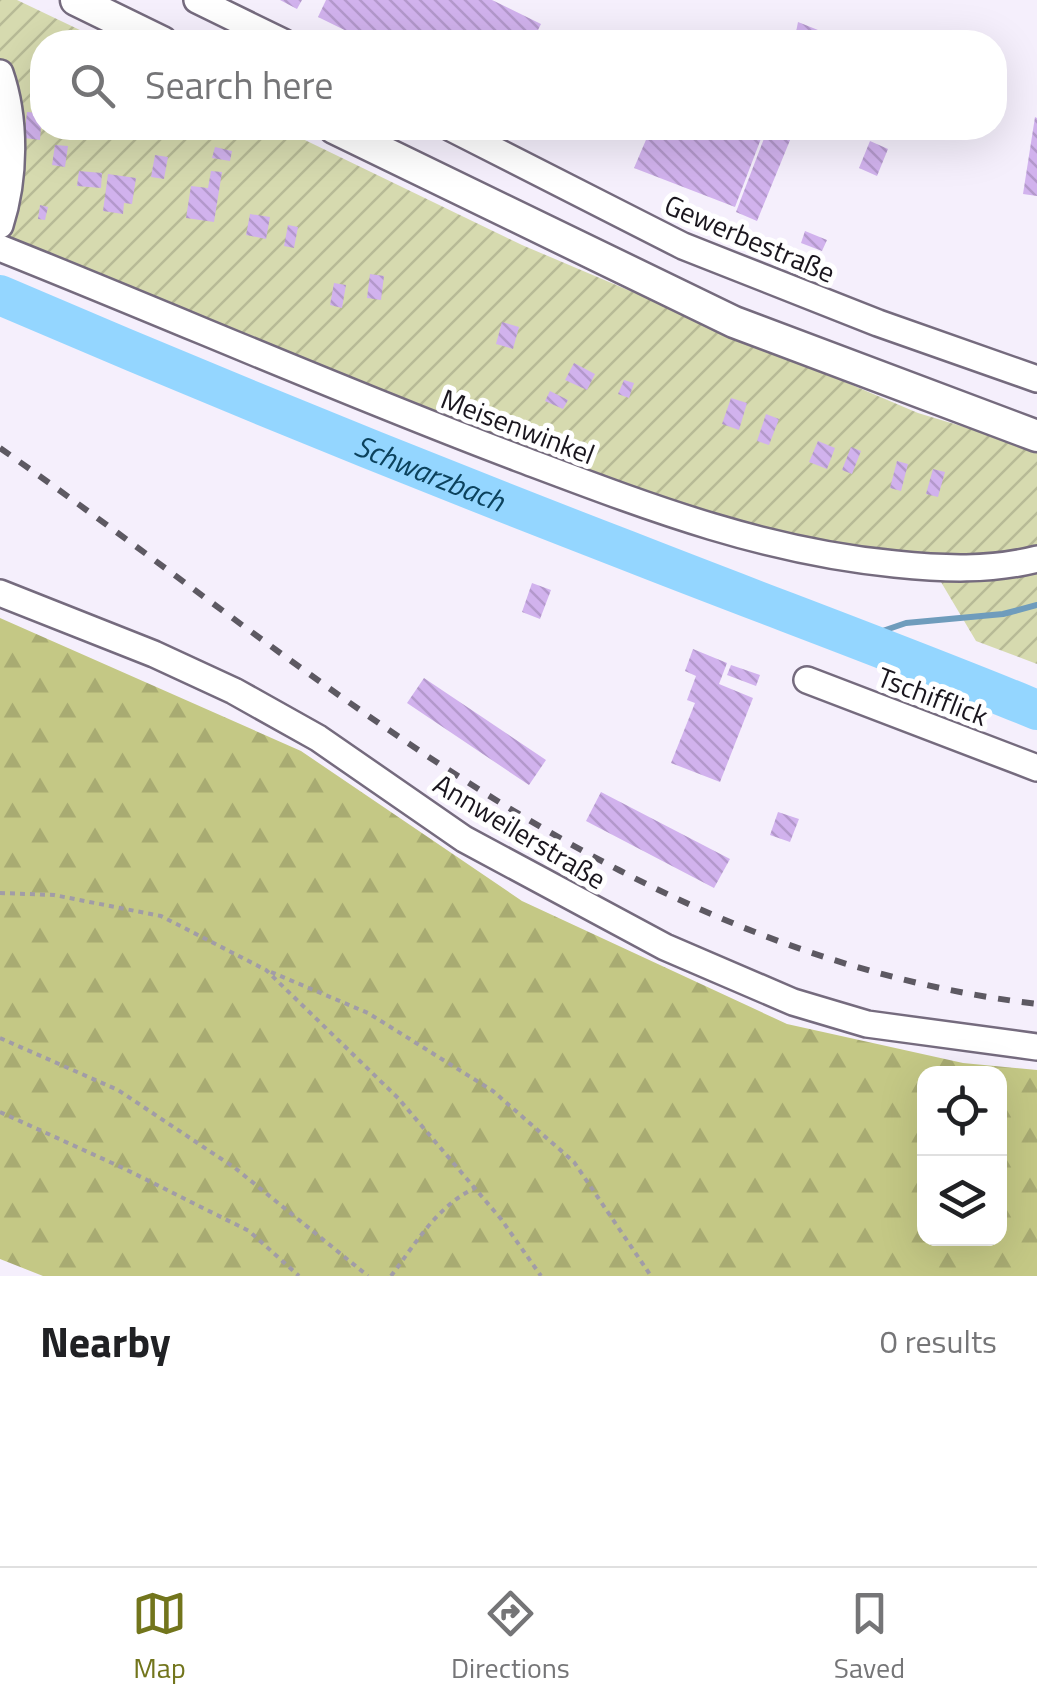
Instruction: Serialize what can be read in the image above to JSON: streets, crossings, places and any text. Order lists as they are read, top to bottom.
{
  "streets": {
    "street": [
      "Gewerbestraße",
      "Meisenwinkel",
      "Tschifflick",
      "Annweilerstraße"
    ]
  },
  "water": ["Schwarzbach"],
  "page": {
    "search": "Search here",
    "heading": ["Nearby", "0 results"],
    "nav": ["Map", "Directions", "Saved"]
  }
}
